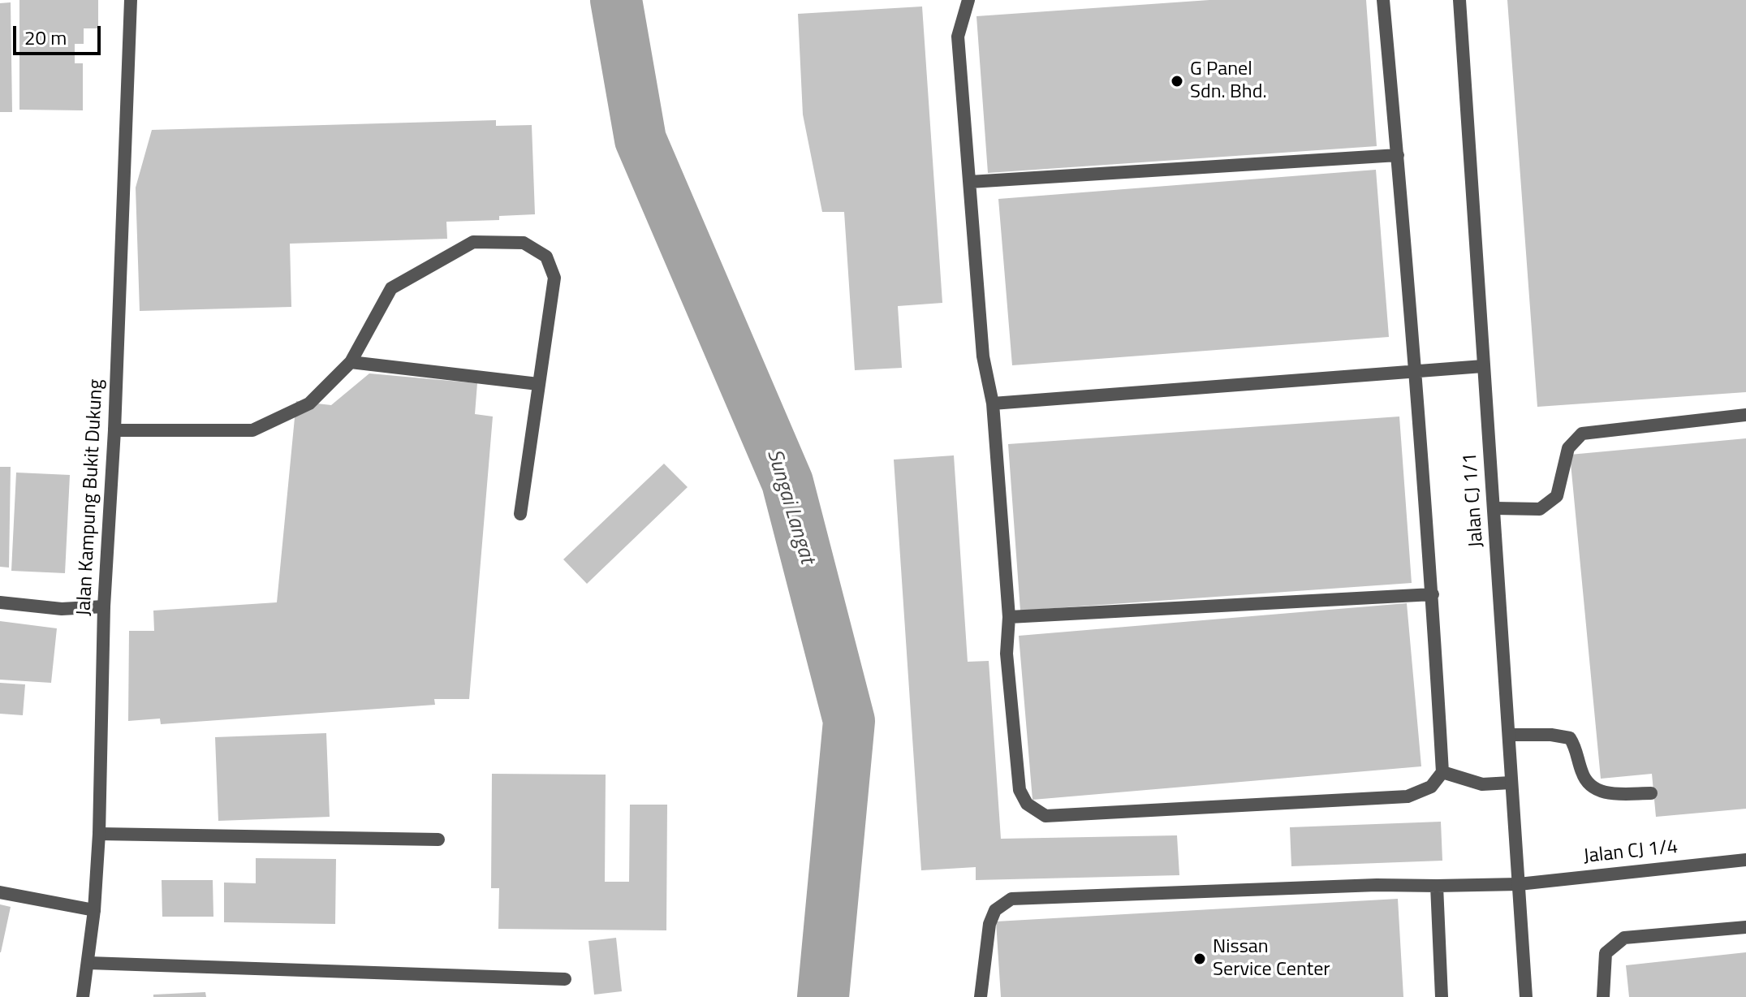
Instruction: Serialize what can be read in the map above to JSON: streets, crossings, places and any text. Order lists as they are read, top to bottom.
{
  "streets": {
    "street": ["Jalan Kampung Bukit Dukung", "Jalan CJ 1/1", "Jalan CJ 1/4"]
  },
  "crossings": [
    ["Jalan CJ 1/1", "Jalan CJ 1/4"]
  ],
  "water": ["Sungai Langat"],
  "places": ["G Panel Sdn. Bhd.", "Nissan Service Center"],
  "scale_bar": "20 m"
}
